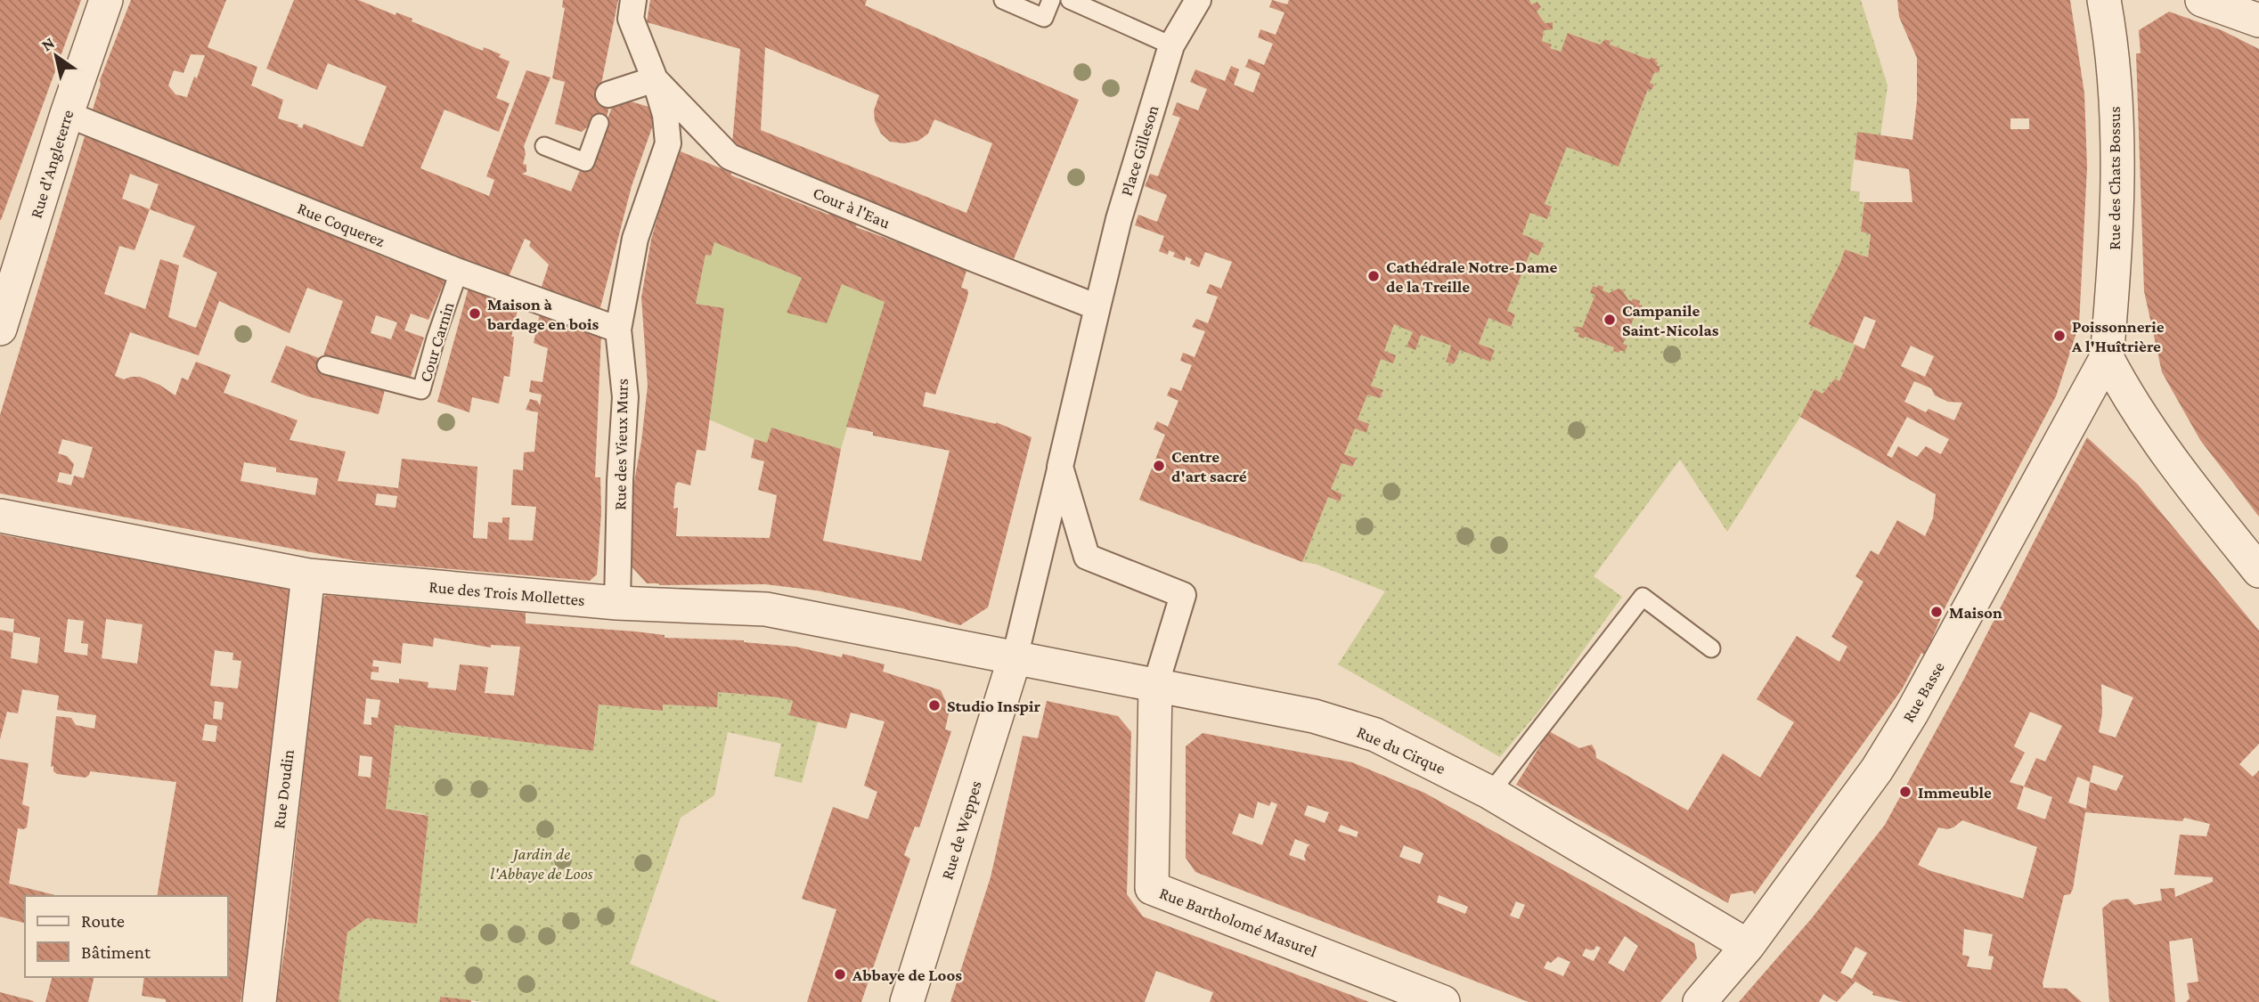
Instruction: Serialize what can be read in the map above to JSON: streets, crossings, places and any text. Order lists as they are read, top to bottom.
{
  "streets": {
    "street": [
      "Place Gilleson",
      "Rue d'Angleterre",
      "Rue des Chats Bossus",
      "Cour à l'Eau",
      "Rue Coquerez",
      "Rue des Vieux Murs",
      "Rue des Trois Mollettes",
      "Rue Basse",
      "Rue du Cirque",
      "Rue Doudin",
      "Rue de Weppes",
      "Rue Bartholomé Masurel"
    ],
    "lane": ["Cour Carnin"]
  },
  "crossings": [
    ["Place Gilleson", "Cour à l'Eau"],
    ["Place Gilleson", "Rue des Trois Mollettes"],
    ["Place Gilleson", "Rue du Cirque"],
    ["Place Gilleson", "Rue de Weppes"],
    ["Rue d'Angleterre", "Rue Coquerez"],
    ["Rue des Chats Bossus", "Rue Basse"],
    ["Cour à l'Eau", "Rue des Vieux Murs"],
    ["Rue Coquerez", "Cour Carnin"],
    ["Rue Coquerez", "Rue des Vieux Murs"],
    ["Rue des Vieux Murs", "Rue des Trois Mollettes"],
    ["Rue des Trois Mollettes", "Rue du Cirque"],
    ["Rue des Trois Mollettes", "Rue Doudin"],
    ["Rue des Trois Mollettes", "Rue de Weppes"],
    ["Rue Basse", "Rue du Cirque"],
    ["Rue du Cirque", "Rue de Weppes"],
    ["Rue du Cirque", "Rue Bartholomé Masurel"]
  ],
  "parks": ["Jardin de l'Abbaye de Loos"],
  "places": [
    "Cathédrale Notre-Dame de la Treille",
    "Maison à bardage en bois",
    "Campanile Saint-Nicolas",
    "Poissonnerie A l'Huîtrière",
    "Centre d'art sacré",
    "Maison",
    "Studio Inspir",
    "Immeuble",
    "Abbaye de Loos"
  ],
  "legend": ["Route", "Bâtiment"],
  "north": "top left"
}
